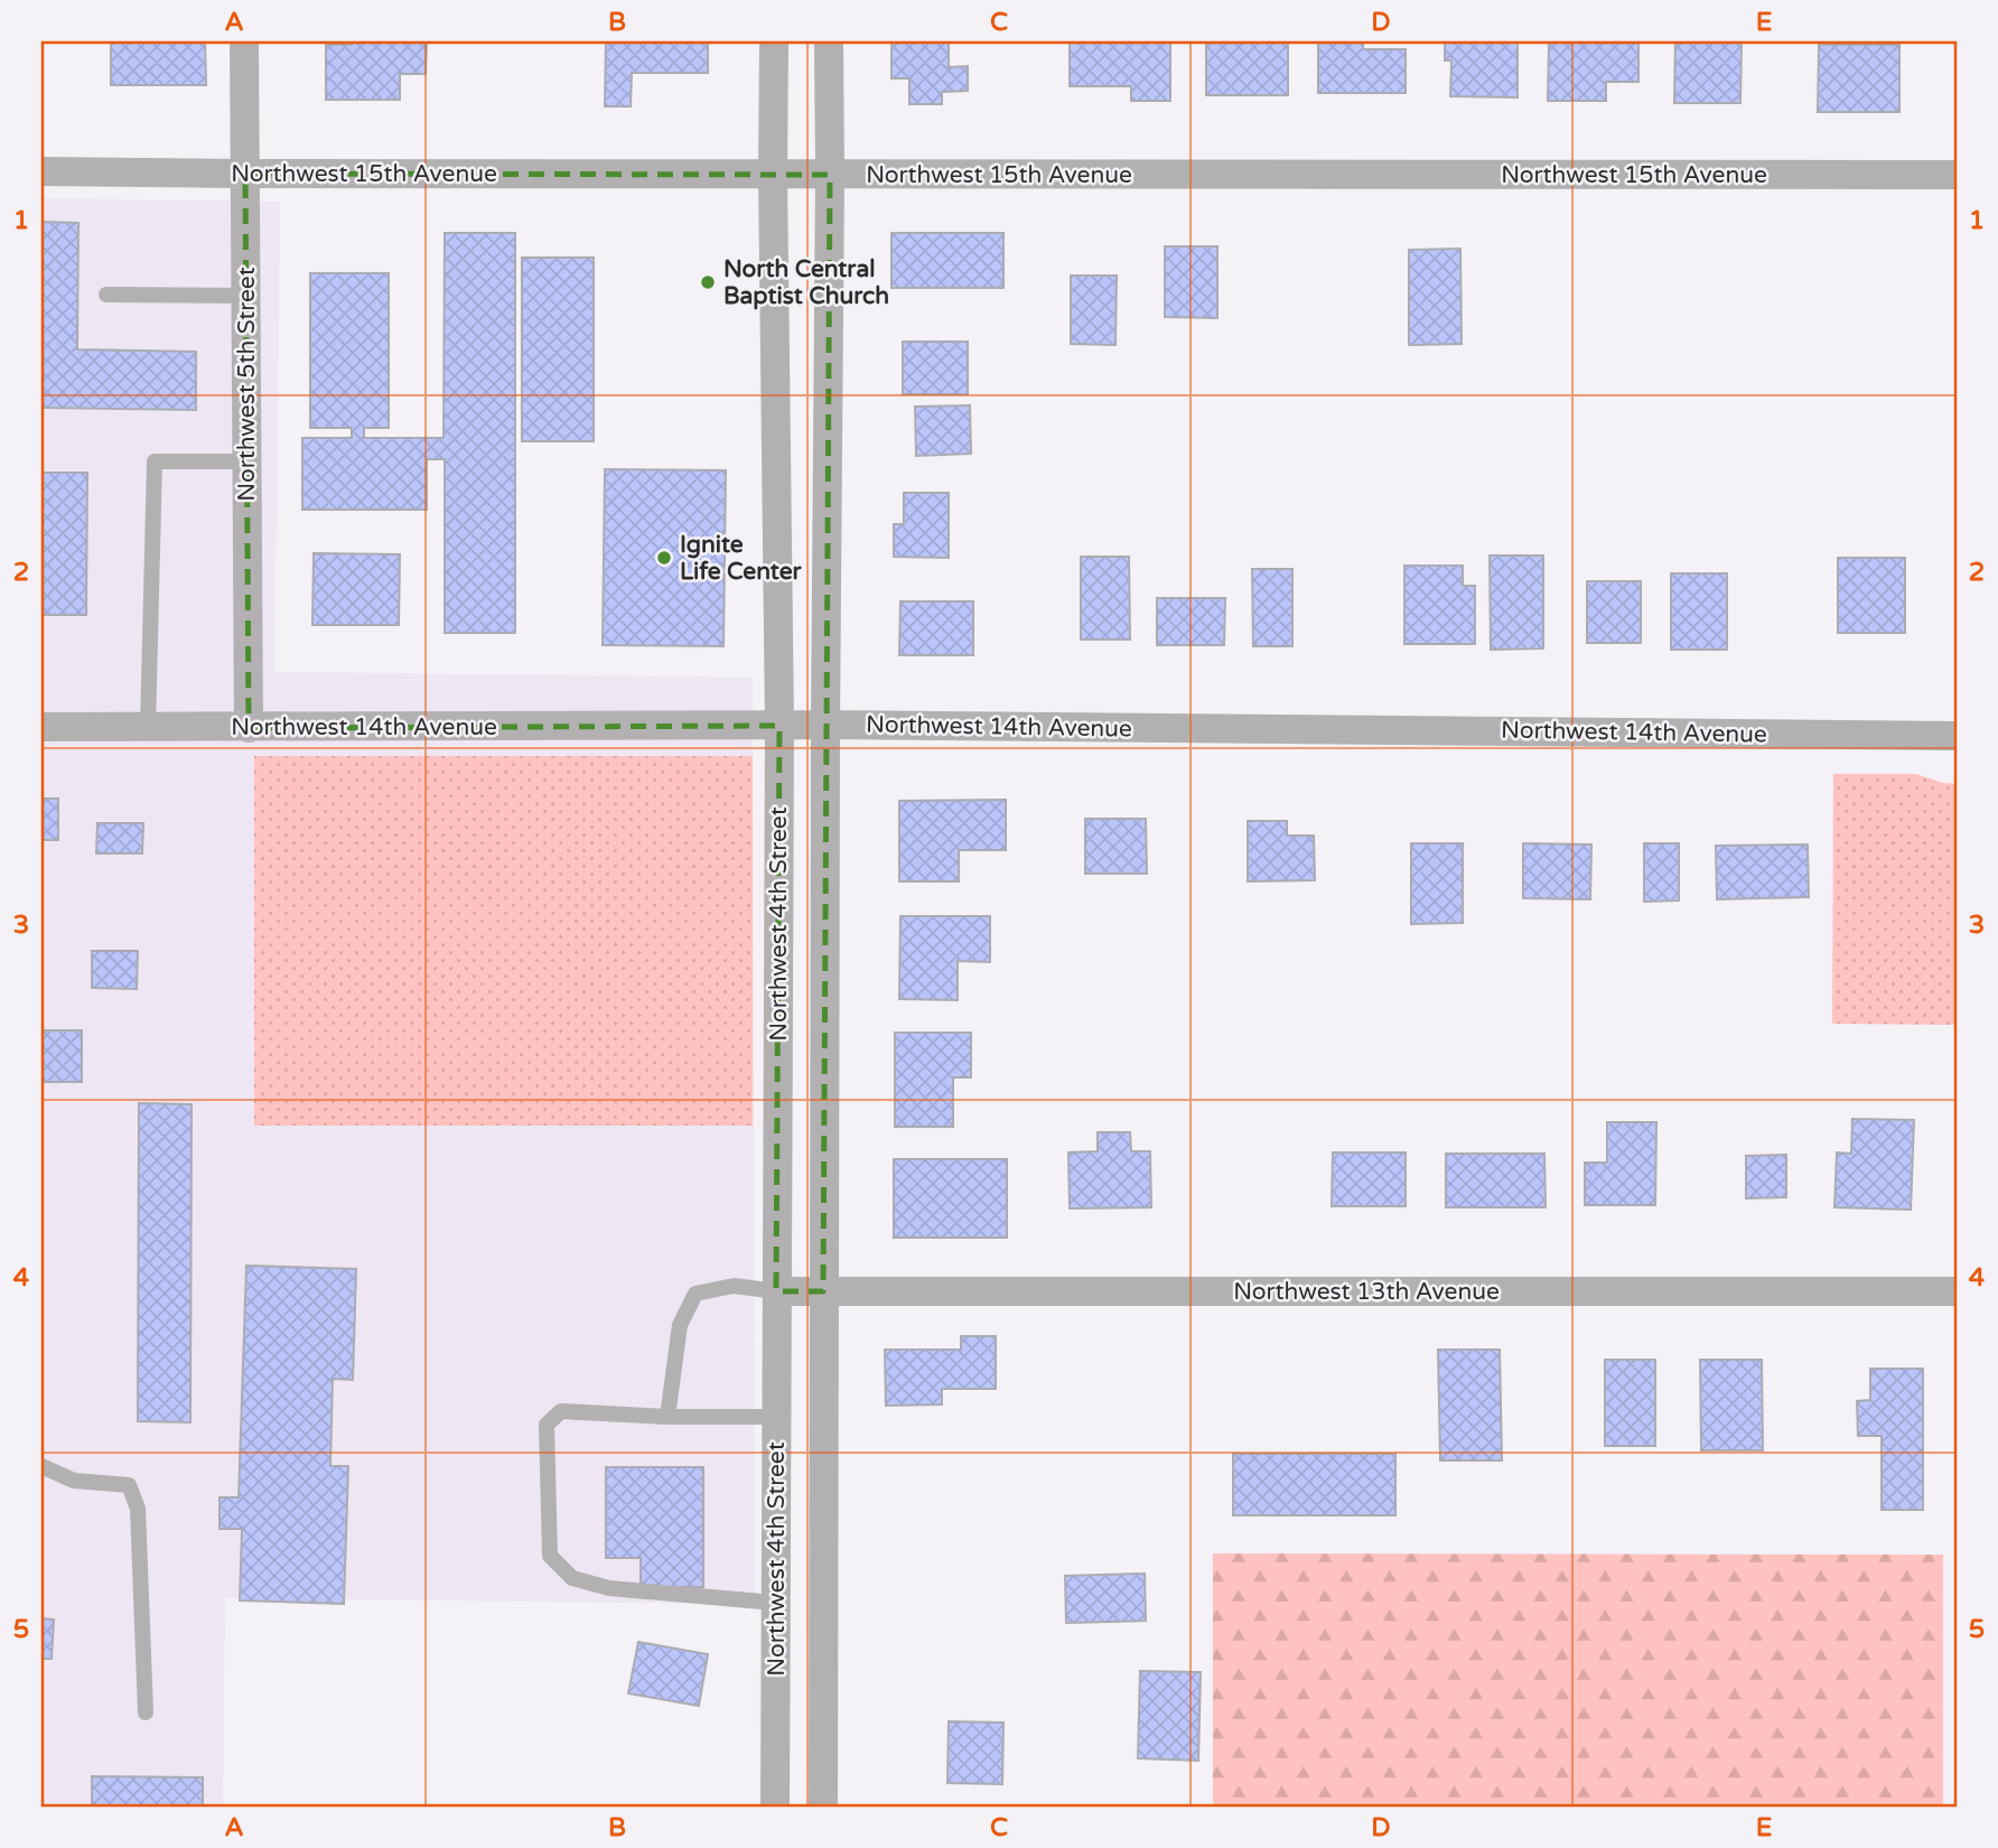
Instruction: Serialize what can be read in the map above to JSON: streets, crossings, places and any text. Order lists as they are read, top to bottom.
{
  "streets": {
    "street": [
      "Northwest 15th Avenue",
      "Northwest 5th Street",
      "Northwest 14th Avenue",
      "Northwest 4th Street",
      "Northwest 13th Avenue"
    ]
  },
  "crossings": [
    ["Northwest 15th Avenue", "Northwest 5th Street"],
    ["Northwest 15th Avenue", "Northwest 4th Street"],
    ["Northwest 5th Street", "Northwest 14th Avenue"],
    ["Northwest 14th Avenue", "Northwest 4th Street"],
    ["Northwest 4th Street", "Northwest 13th Avenue"]
  ],
  "places": ["North Central Baptist Church", "Ignite Life Center"],
  "grid": {
    "columns": [
      "A",
      "B",
      "C",
      "D",
      "E"
    ],
    "rows": [
      "1",
      "2",
      "3",
      "4",
      "5"
    ]
  }
}
